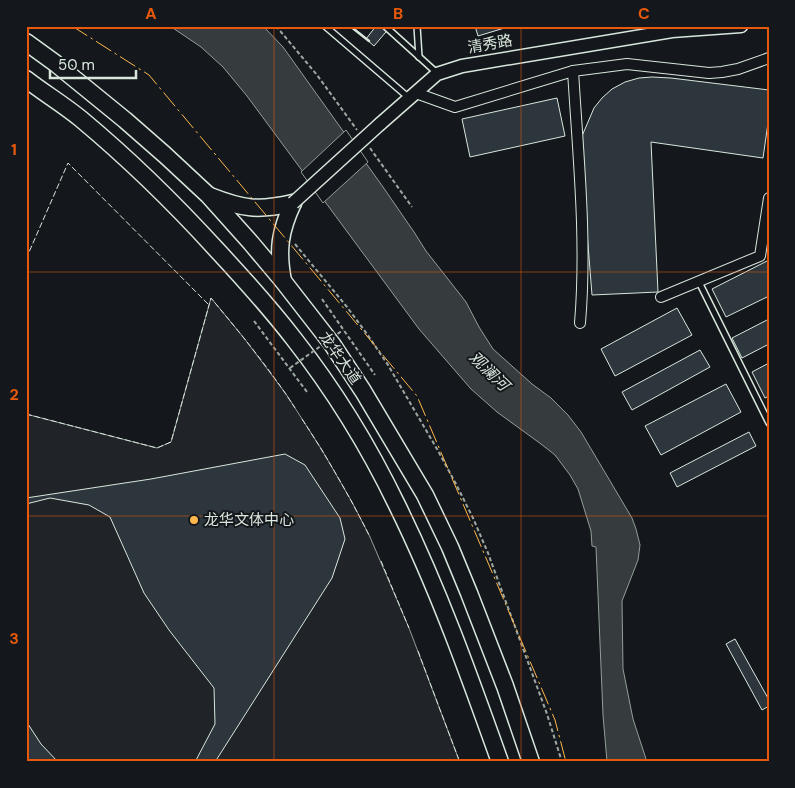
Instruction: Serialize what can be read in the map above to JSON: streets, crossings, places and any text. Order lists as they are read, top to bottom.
{
  "streets": {
    "main road": ["龙华大道"],
    "street": ["清秀路"]
  },
  "water": ["观澜河"],
  "places": ["龙华文体中心"],
  "scale_bar": "50 m",
  "grid": {
    "columns": ["A", "B", "C"],
    "rows": ["1", "2", "3"]
  }
}
